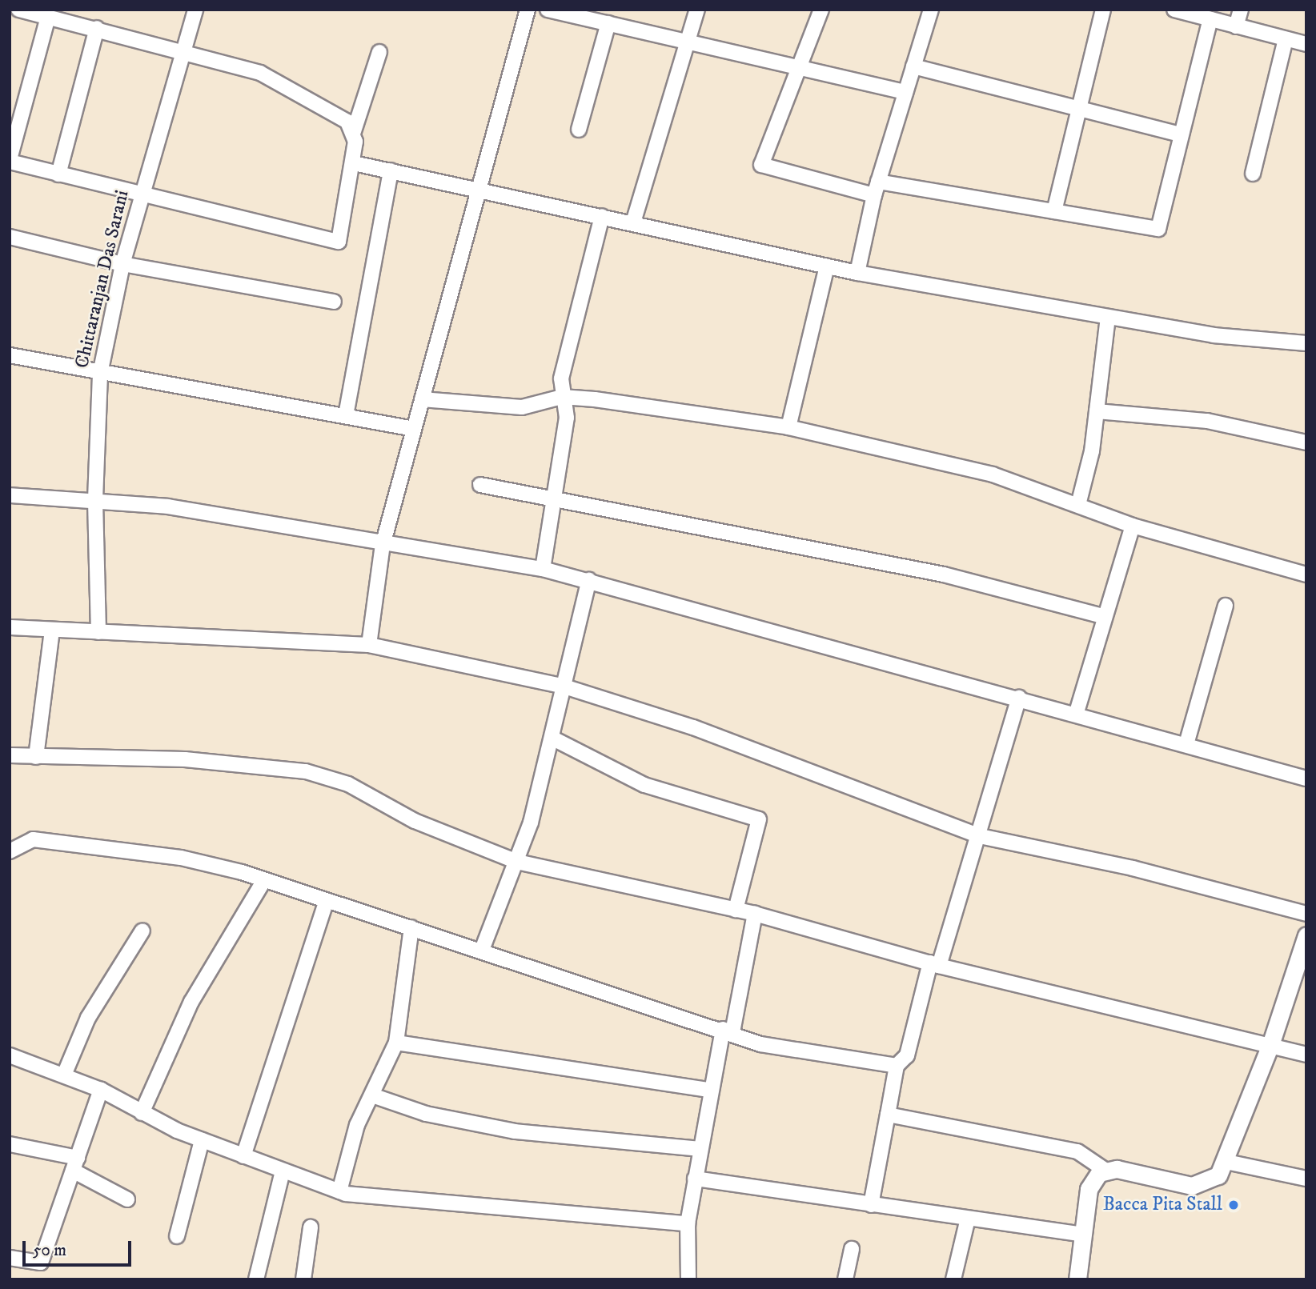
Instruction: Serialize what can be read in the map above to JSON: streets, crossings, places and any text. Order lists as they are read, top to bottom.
{
  "streets": {
    "street": ["Chittaranjan Das Sarani"]
  },
  "places": ["Bacca Pita Stall"],
  "scale_bar": "50 m"
}
